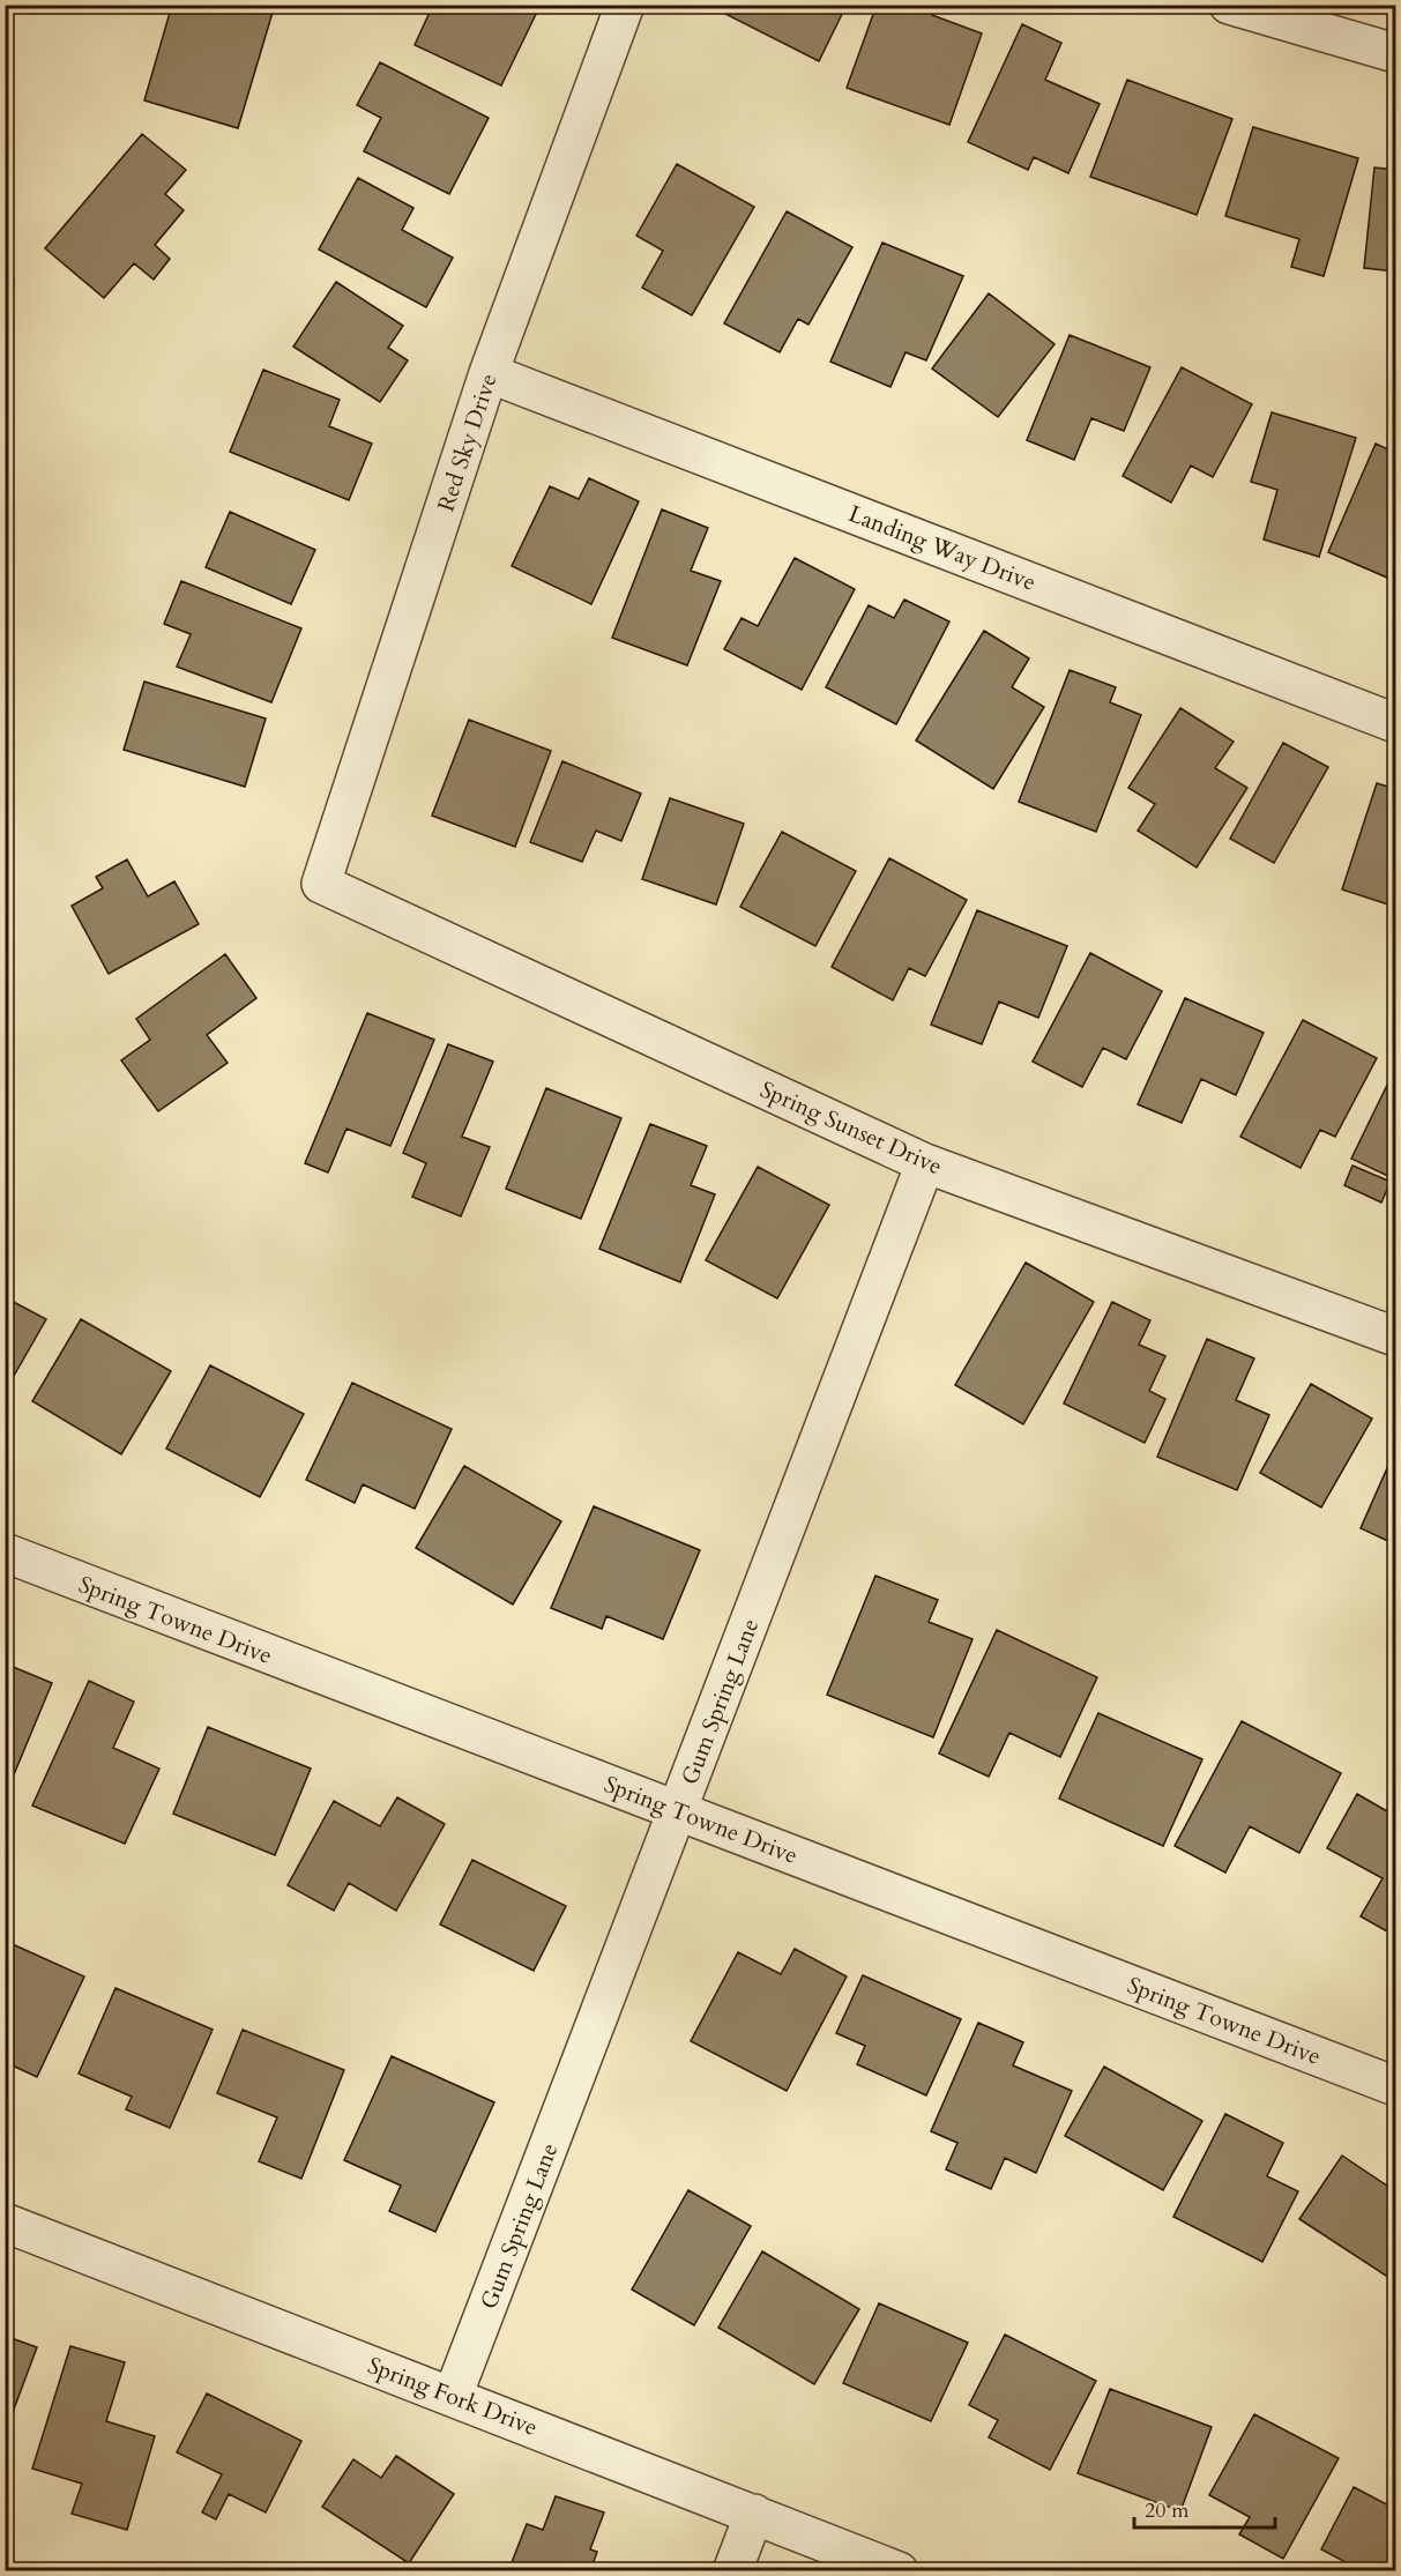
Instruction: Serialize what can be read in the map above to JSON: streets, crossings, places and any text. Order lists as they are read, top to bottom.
{
  "streets": {
    "street": [
      "Red Sky Drive",
      "Landing Way Drive",
      "Spring Sunset Drive",
      "Spring Towne Drive",
      "Gum Spring Lane",
      "Spring Fork Drive"
    ]
  },
  "crossings": [
    ["Red Sky Drive", "Landing Way Drive"],
    ["Red Sky Drive", "Spring Sunset Drive"],
    ["Spring Sunset Drive", "Gum Spring Lane"],
    ["Spring Towne Drive", "Gum Spring Lane"],
    ["Gum Spring Lane", "Spring Fork Drive"]
  ],
  "scale_bar": "20 m"
}
